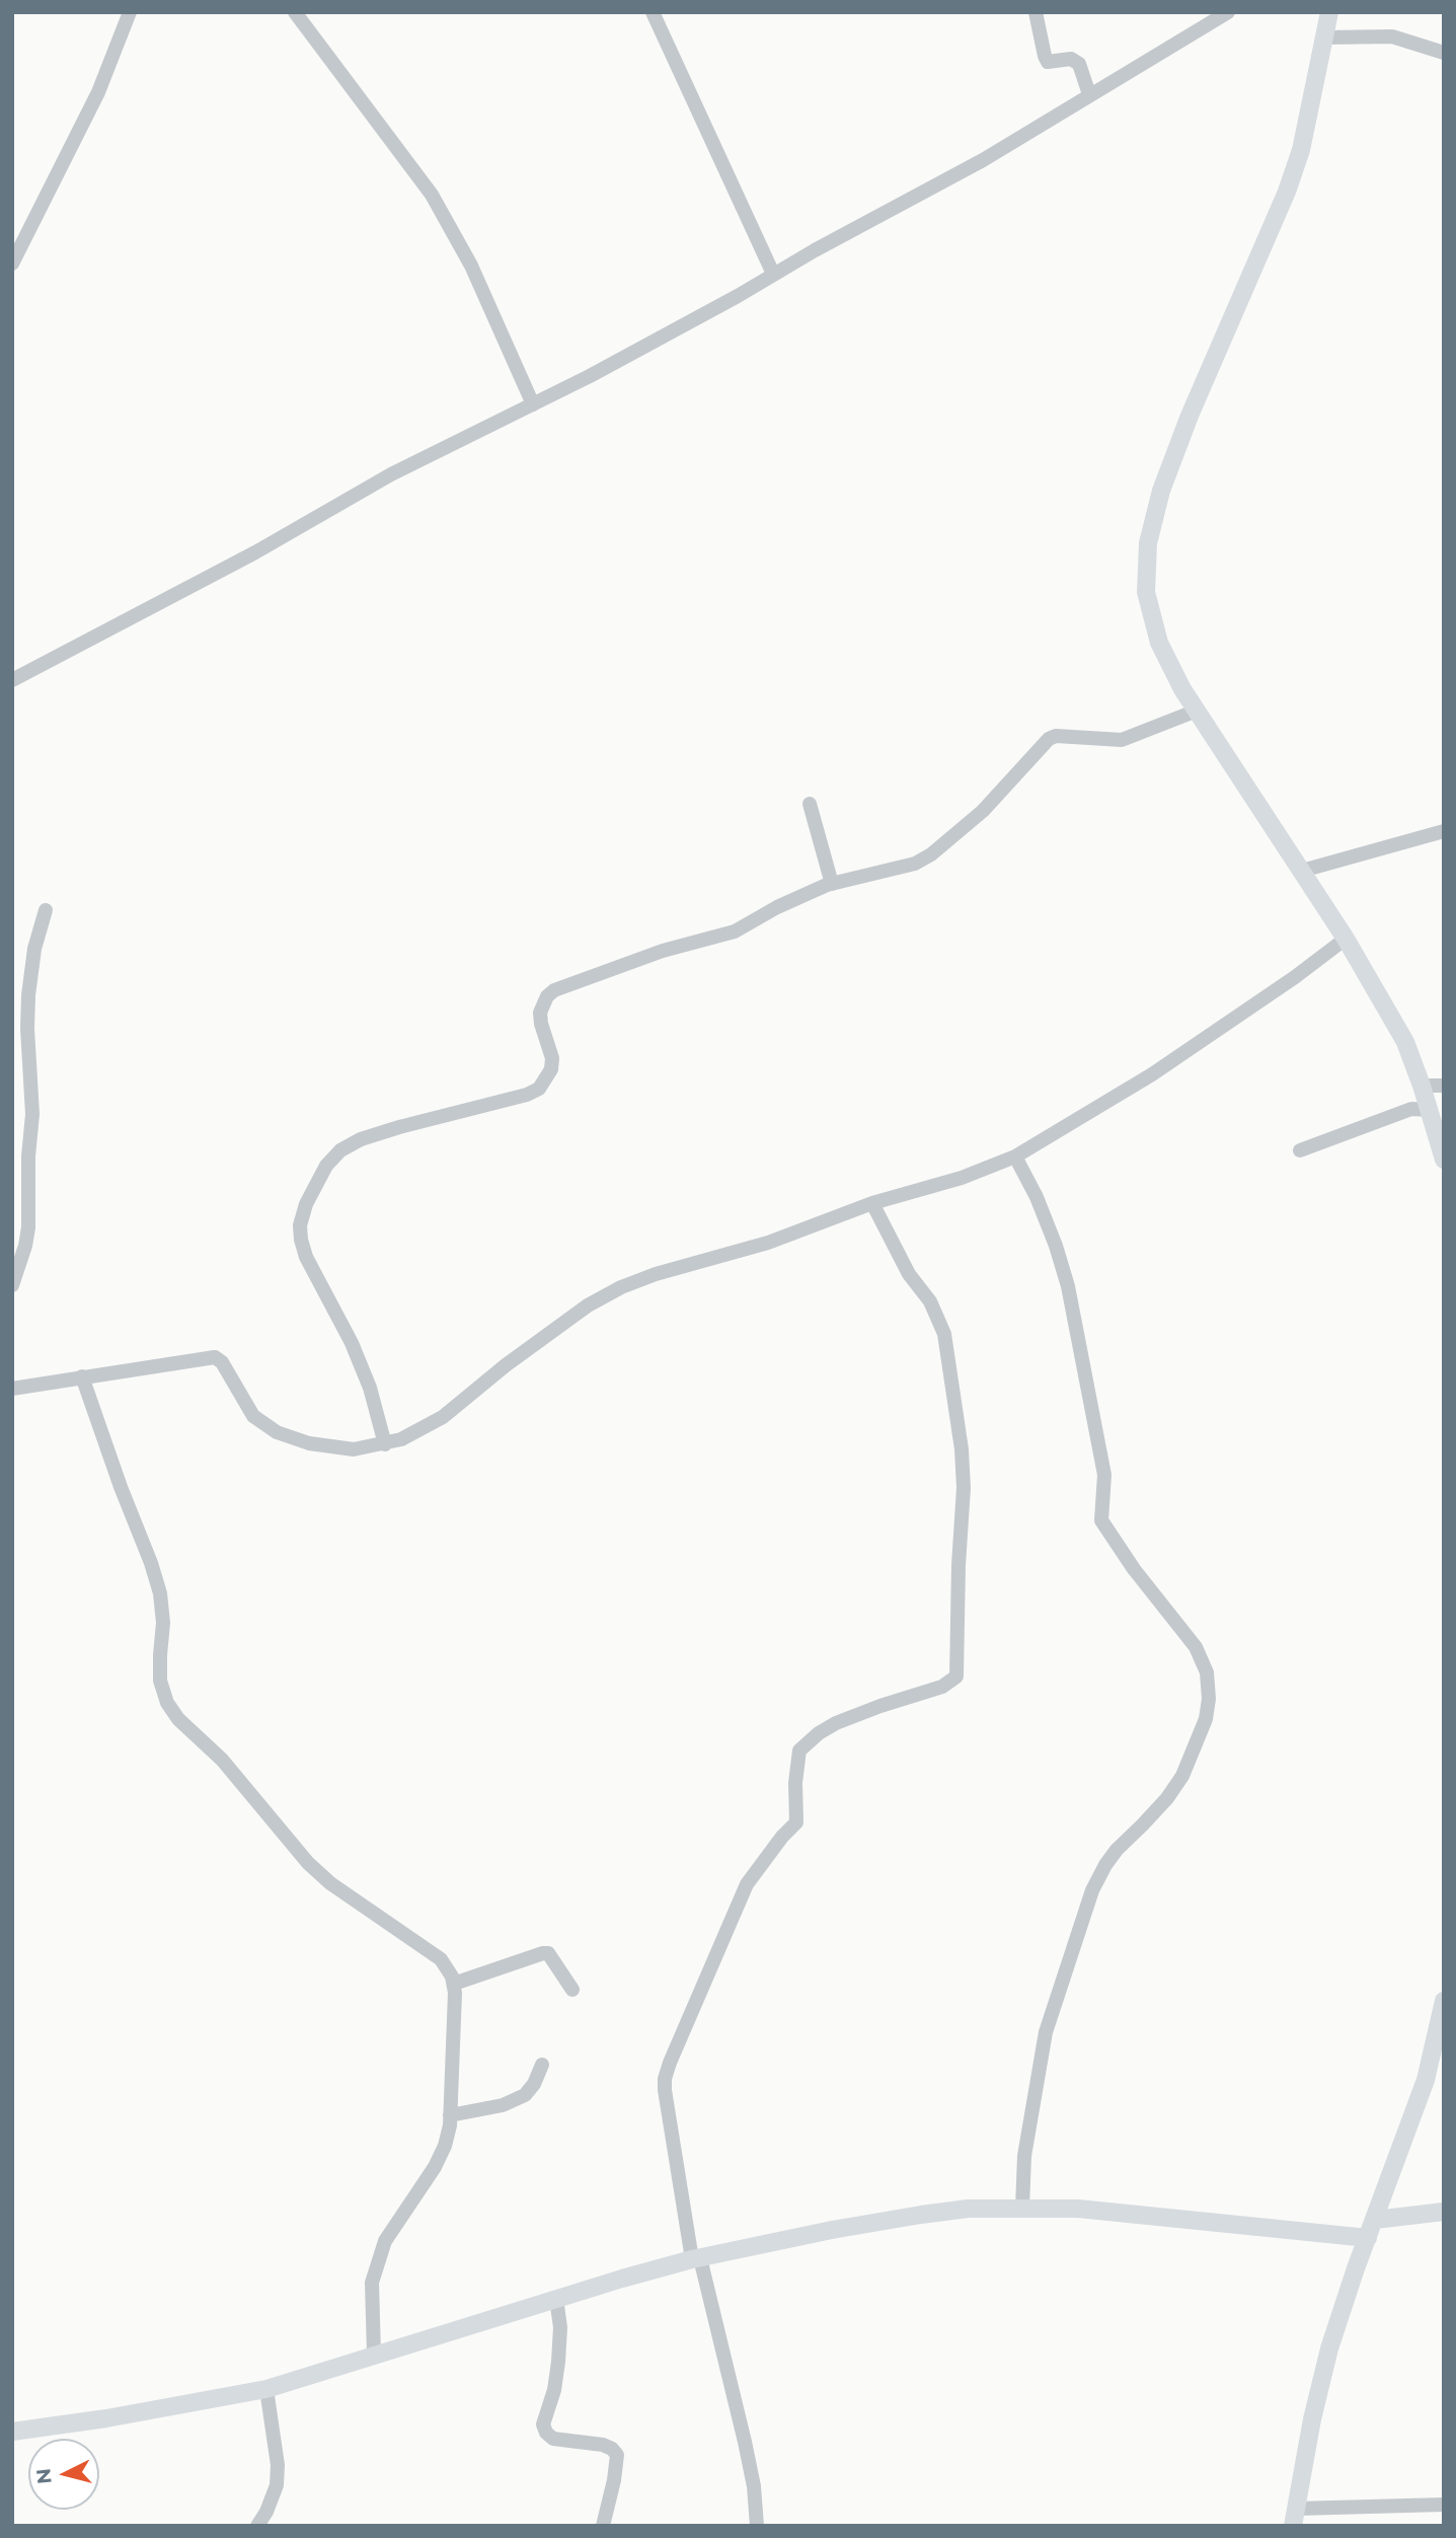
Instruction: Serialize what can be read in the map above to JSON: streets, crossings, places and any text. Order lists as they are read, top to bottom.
{
  "north": "left"
}
